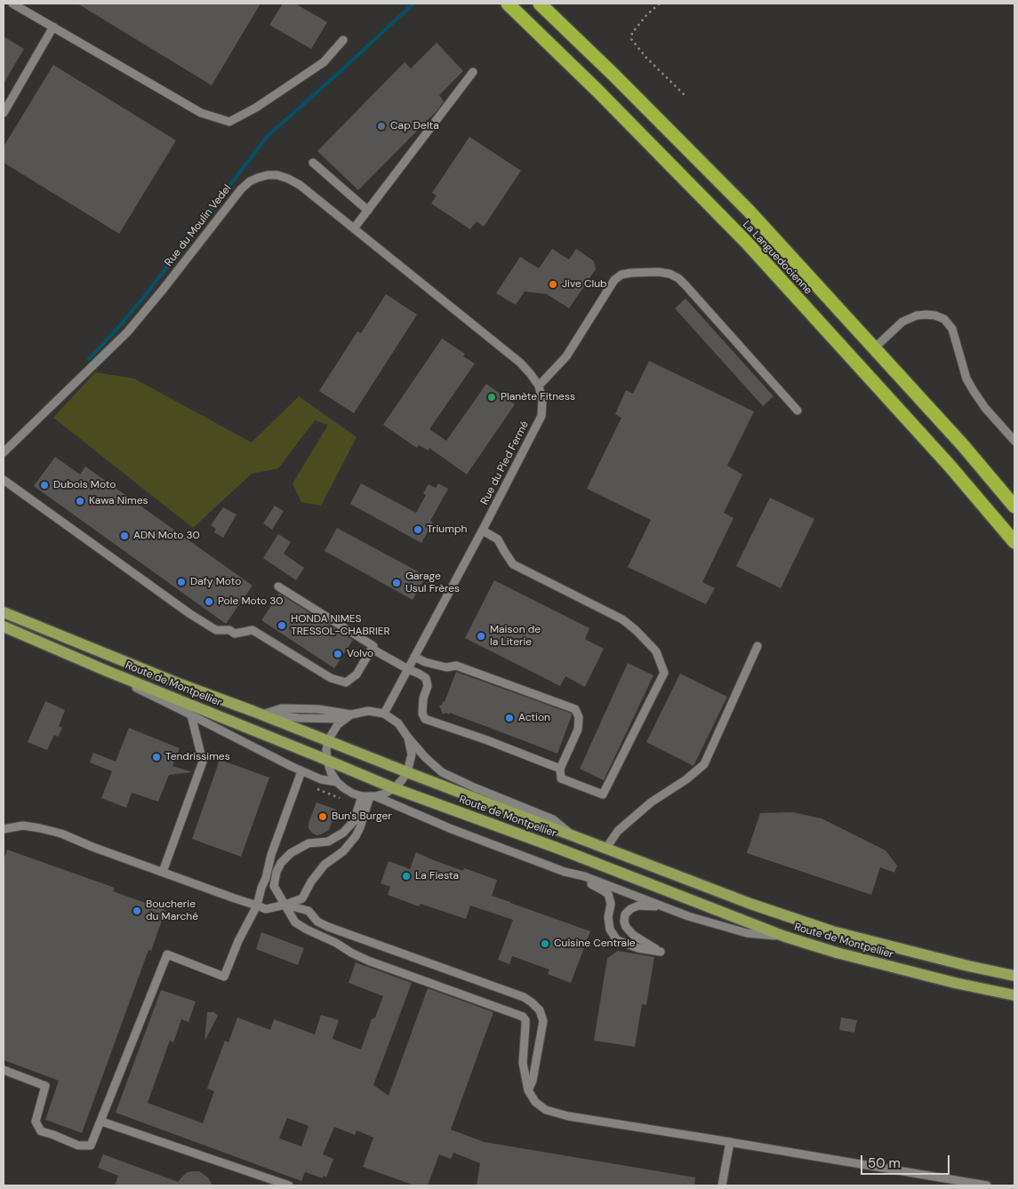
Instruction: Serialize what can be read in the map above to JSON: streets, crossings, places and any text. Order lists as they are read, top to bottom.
{
  "streets": {
    "highway": ["La Languedocienne"],
    "main road": ["Route de Montpellier"],
    "street": ["Rue du Moulin Vedel", "Rue du Pied Fermé"]
  },
  "crossings": [
    ["Rue du Moulin Vedel", "Rue du Pied Fermé"]
  ],
  "places": [
    "Cap Delta",
    "Jive Club",
    "Planète Fitness",
    "Dubois Moto",
    "Kawa Nimes",
    "Triumph",
    "ADN Moto 30",
    "Dafy Moto",
    "Garage Usul Frères",
    "Pole Moto 30",
    "HONDA NIMES TRESSOL-CHABRIER",
    "Maison de la Literie",
    "Volvo",
    "Action",
    "Tendrissimes",
    "Bun's Burger",
    "La Fiesta",
    "Boucherie du Marché",
    "Cuisine Centrale"
  ],
  "scale_bar": "50 m"
}
